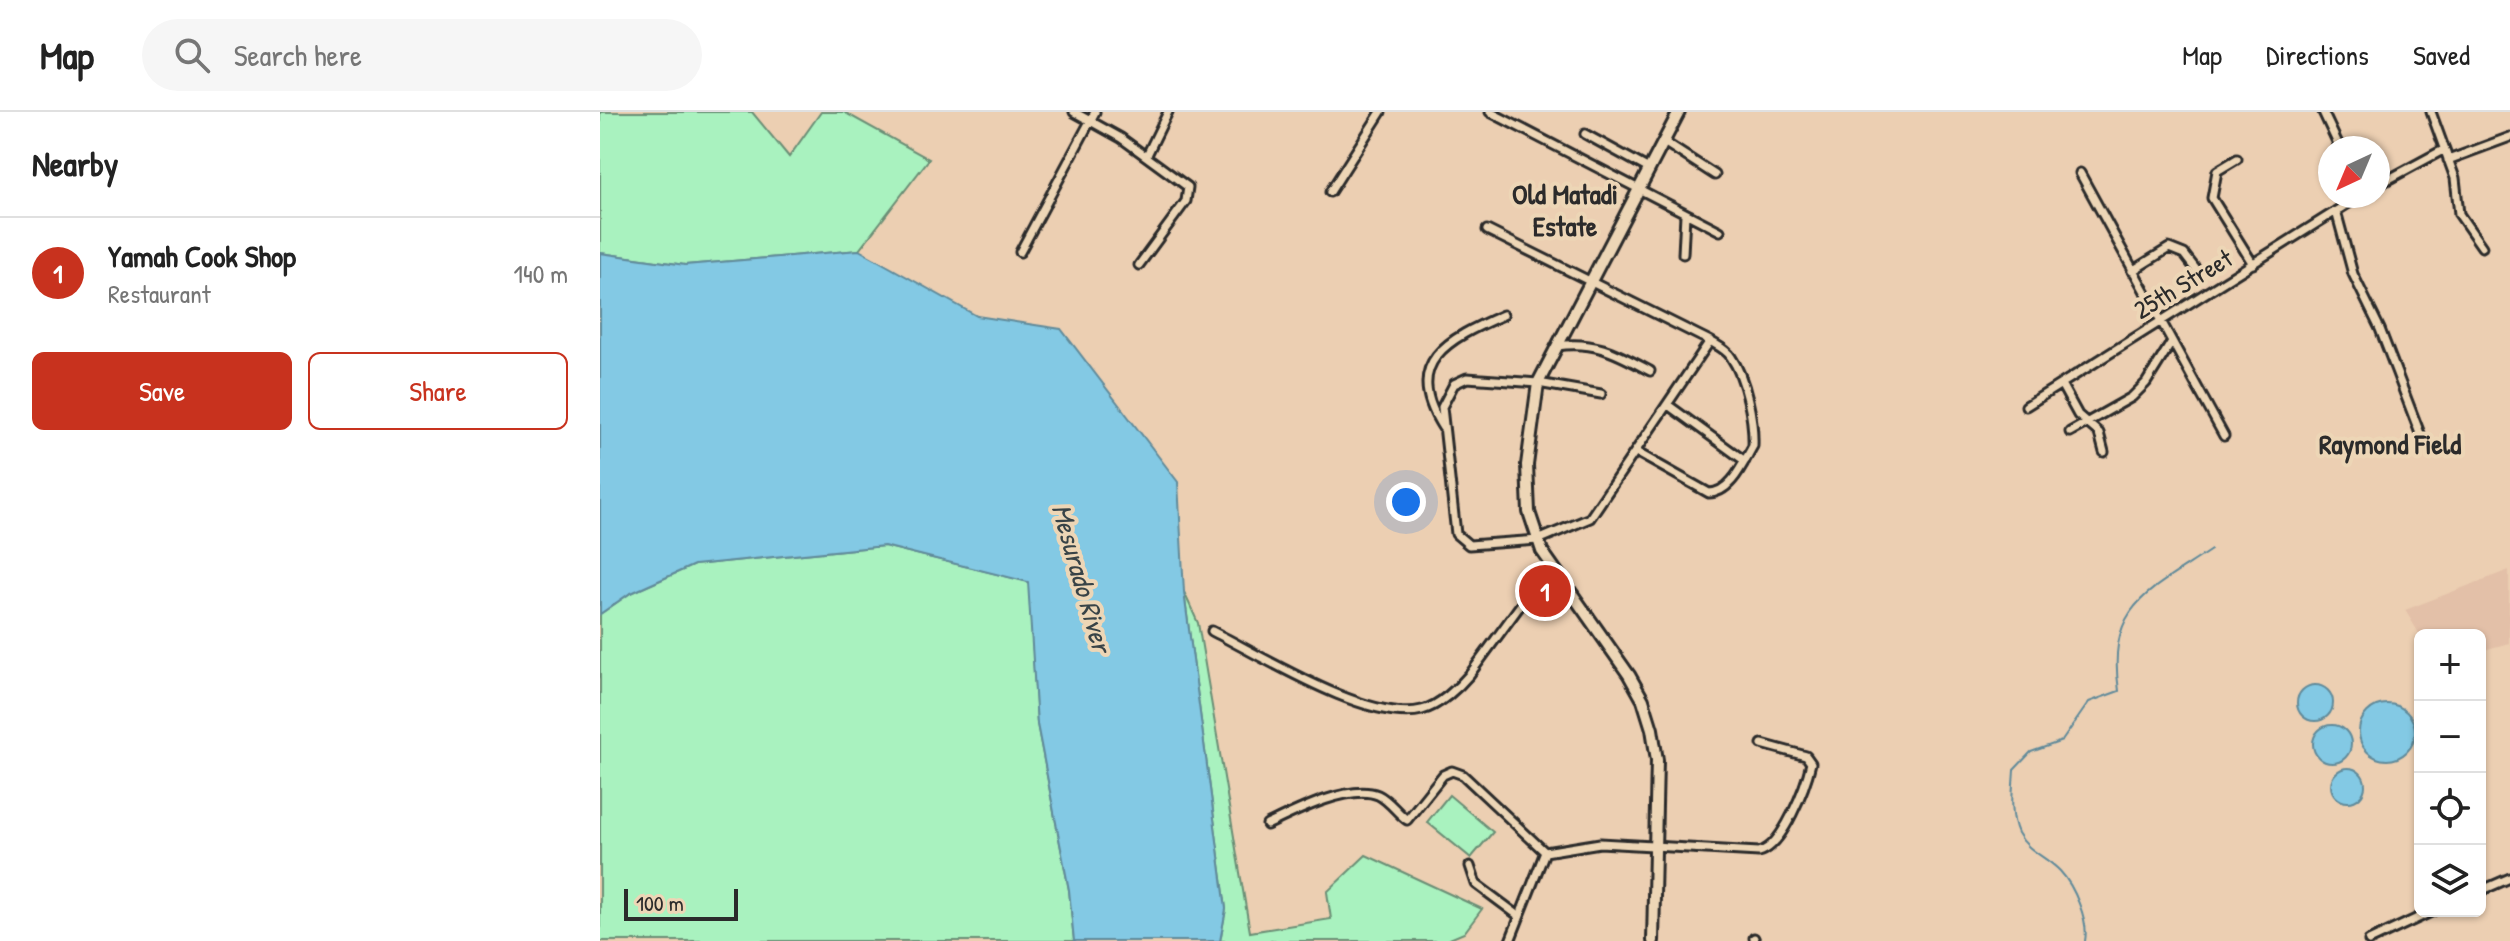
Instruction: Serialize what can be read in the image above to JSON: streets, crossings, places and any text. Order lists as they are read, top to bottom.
{
  "streets": {
    "street": ["25th Street"]
  },
  "districts": ["Old Matadi Estate", "Raymond Field"],
  "water": ["Mesurado River"],
  "scale_bar": "100 m",
  "north": "bottom left",
  "page": {
    "header": "Map",
    "search": "Search here",
    "nav": ["Map", "Directions", "Saved"],
    "heading": "Nearby",
    "list": [
      {
        "mark": "1",
        "name": "Yamah Cook Shop",
        "note": "Restaurant",
        "value": "140 m"
      }
    ],
    "buttons": ["Save", "Share"],
    "pins": "1",
    "map_buttons": ["+", "−"],
    "scale": "100 m"
  }
}
